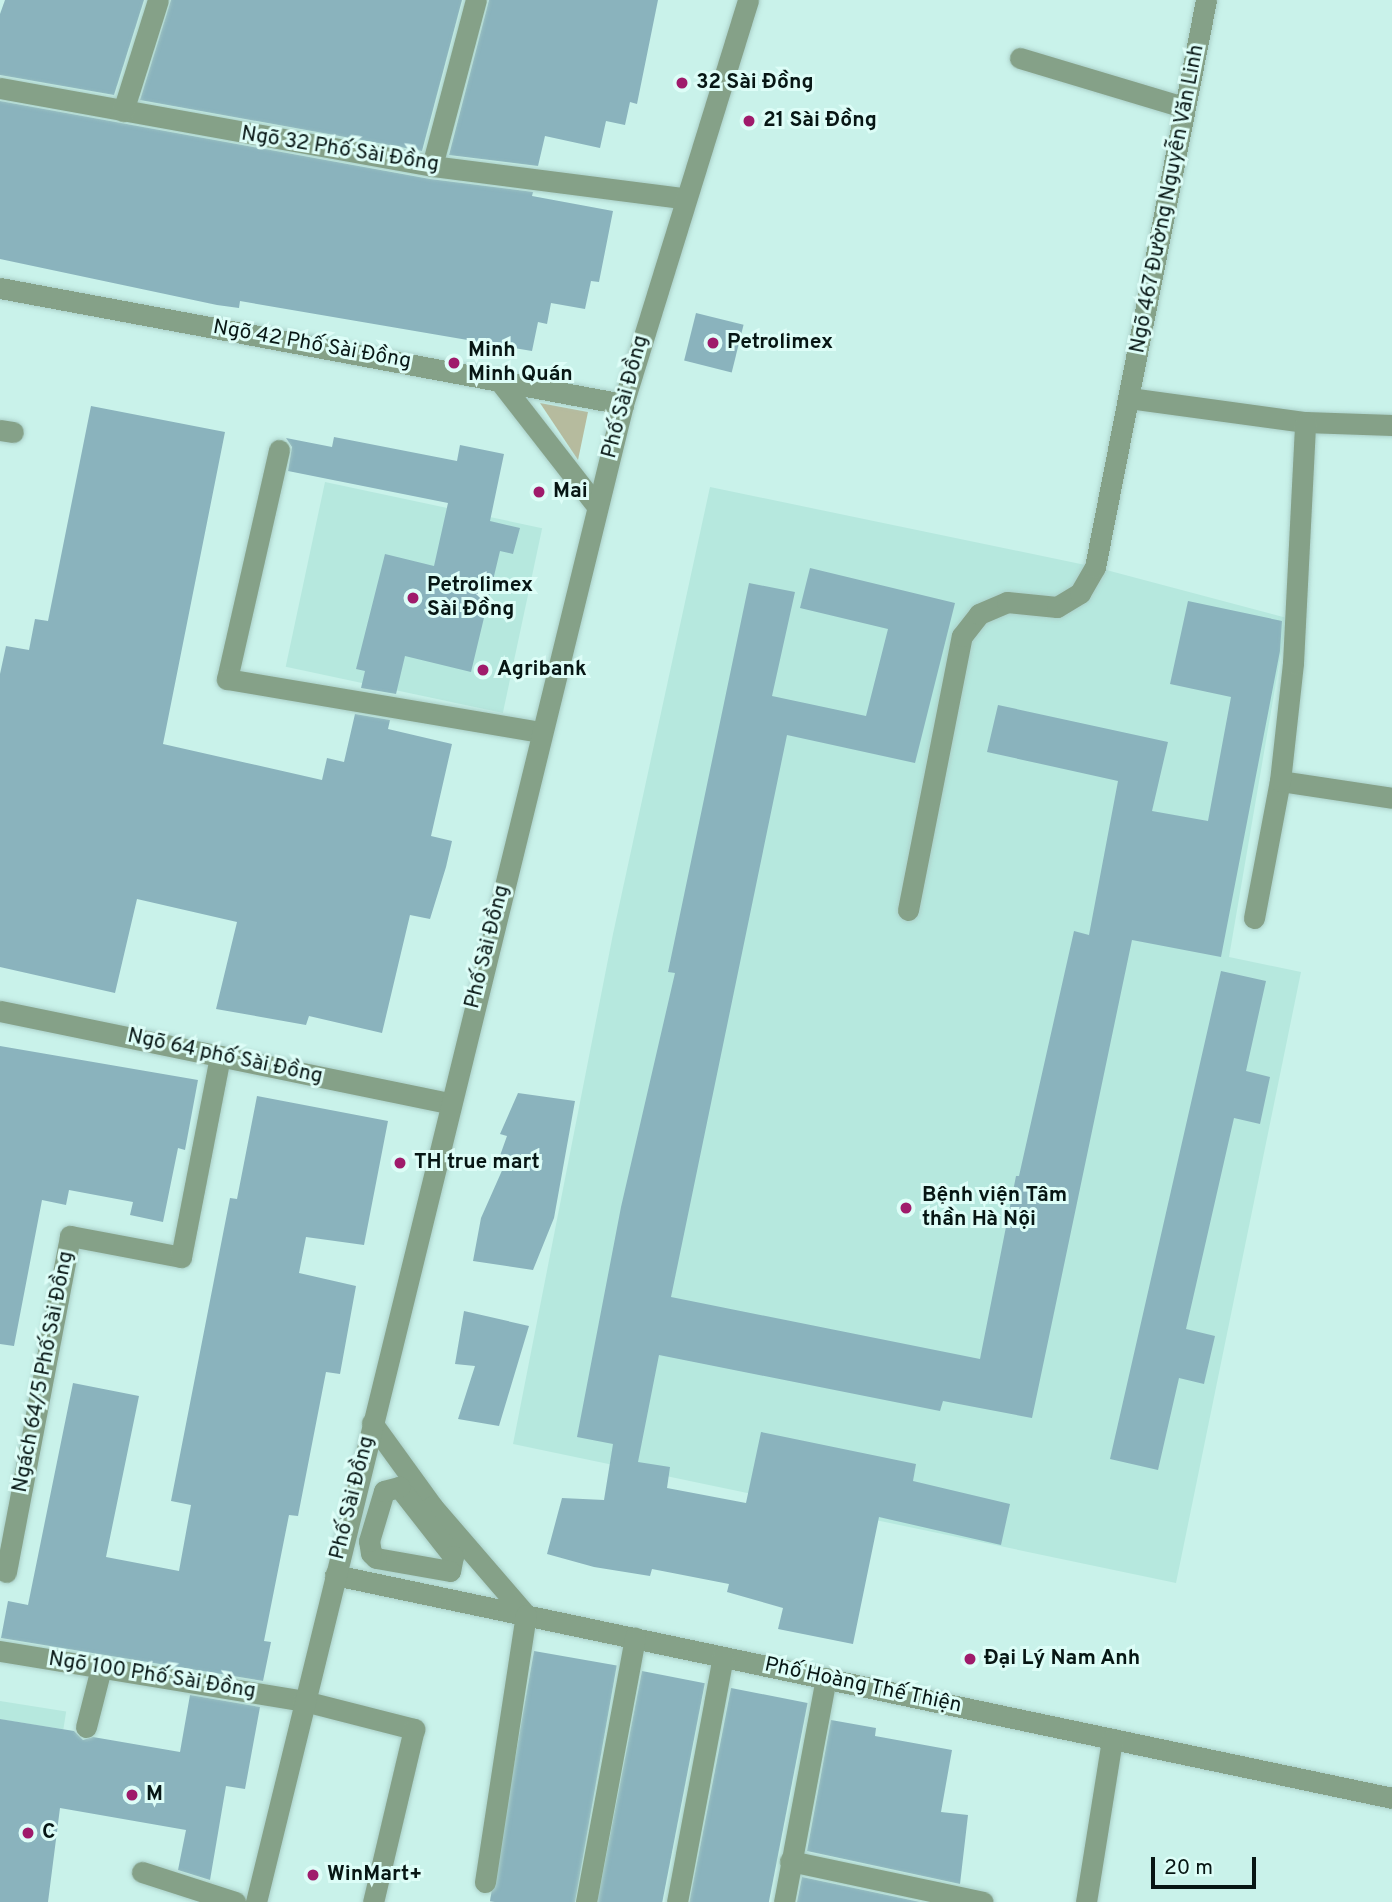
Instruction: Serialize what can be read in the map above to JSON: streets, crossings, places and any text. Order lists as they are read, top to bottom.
{
  "streets": {
    "street": [
      "Ngõ 32 Phố Sài Đồng",
      "Ngõ 467 Đường Nguyễn Văn Linh",
      "Ngõ 42 Phố Sài Đồng",
      "Phố Sài Đồng",
      "Ngõ 64 phố Sài Đồng",
      "Ngách 64/5 Phố Sài Đồng",
      "Ngõ 100 Phố Sài Đồng",
      "Phố Hoàng Thế Thiện"
    ]
  },
  "crossings": [
    ["Ngõ 32 Phố Sài Đồng", "Phố Sài Đồng"],
    ["Ngõ 42 Phố Sài Đồng", "Phố Sài Đồng"],
    ["Phố Sài Đồng", "Ngõ 64 phố Sài Đồng"],
    ["Phố Sài Đồng", "Ngõ 100 Phố Sài Đồng"],
    ["Phố Sài Đồng", "Phố Hoàng Thế Thiện"],
    ["Ngõ 64 phố Sài Đồng", "Ngách 64/5 Phố Sài Đồng"]
  ],
  "places": [
    "32 Sài Đồng",
    "21 Sài Đồng",
    "Petrolimex",
    "Minh Minh Quán",
    "Mai",
    "Petrolimex Sài Đồng",
    "Agribank",
    "TH true mart",
    "Bệnh viện Tâm thần Hà Nội",
    "Đại Lý Nam Anh",
    "M",
    "C",
    "WinMart+"
  ],
  "scale_bar": "20 m"
}
